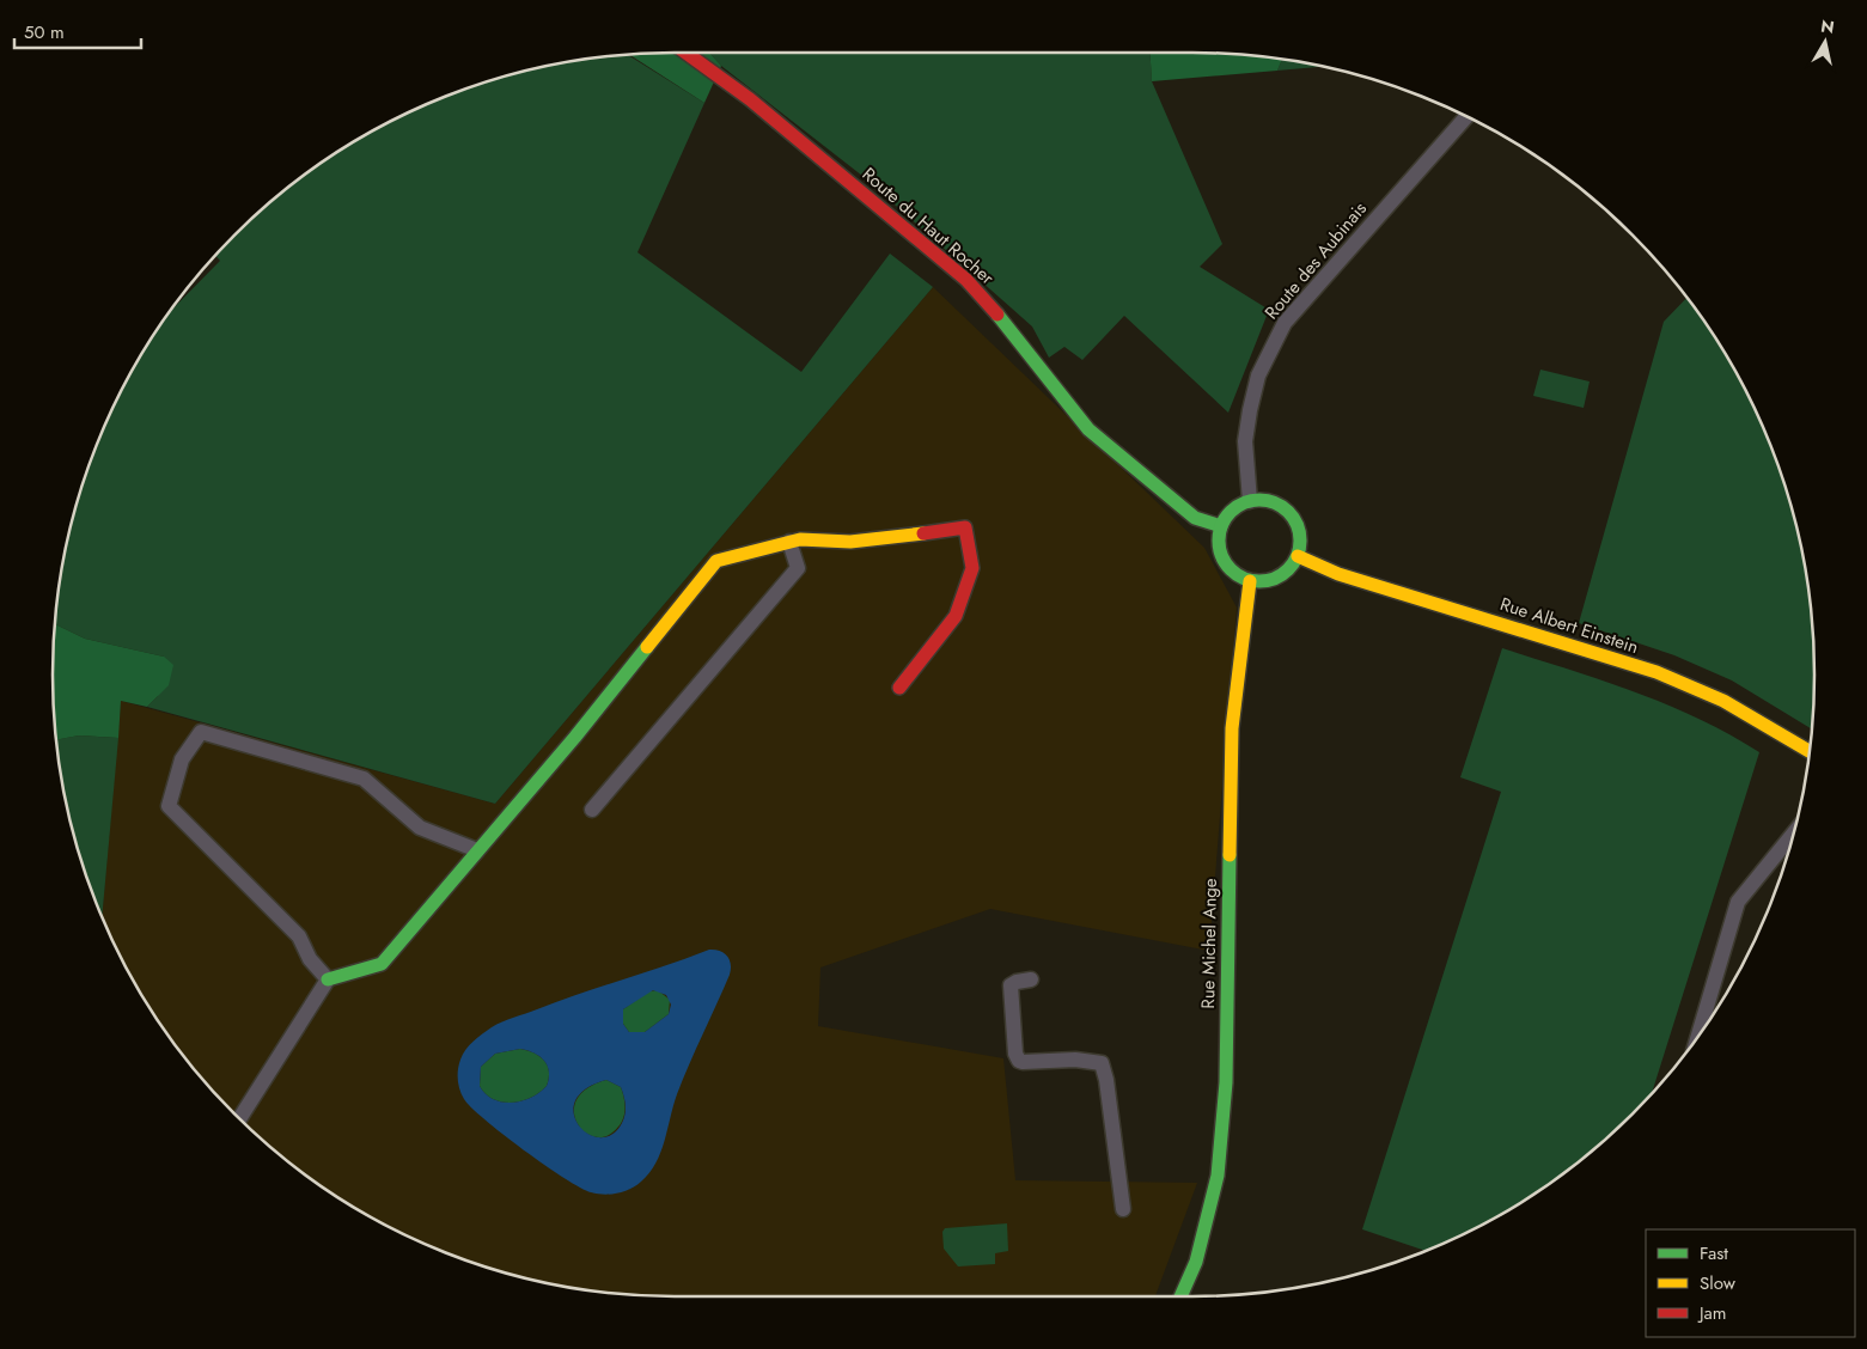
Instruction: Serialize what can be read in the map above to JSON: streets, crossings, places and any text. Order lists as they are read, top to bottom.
{
  "streets": {
    "street": [
      "Route du Haut Rocher",
      "Route des Aubinais",
      "Rue Albert Einstein",
      "Rue Michel Ange"
    ]
  },
  "crossings": [
    ["Route du Haut Rocher", "Route des Aubinais"],
    ["Route du Haut Rocher", "Rue Albert Einstein"],
    ["Route du Haut Rocher", "Rue Michel Ange"],
    ["Route des Aubinais", "Rue Albert Einstein"],
    ["Route des Aubinais", "Rue Michel Ange"],
    ["Rue Albert Einstein", "Rue Michel Ange"]
  ],
  "legend": ["Fast", "Slow", "Jam"],
  "scale_bar": "50 m",
  "north": "top"
}
